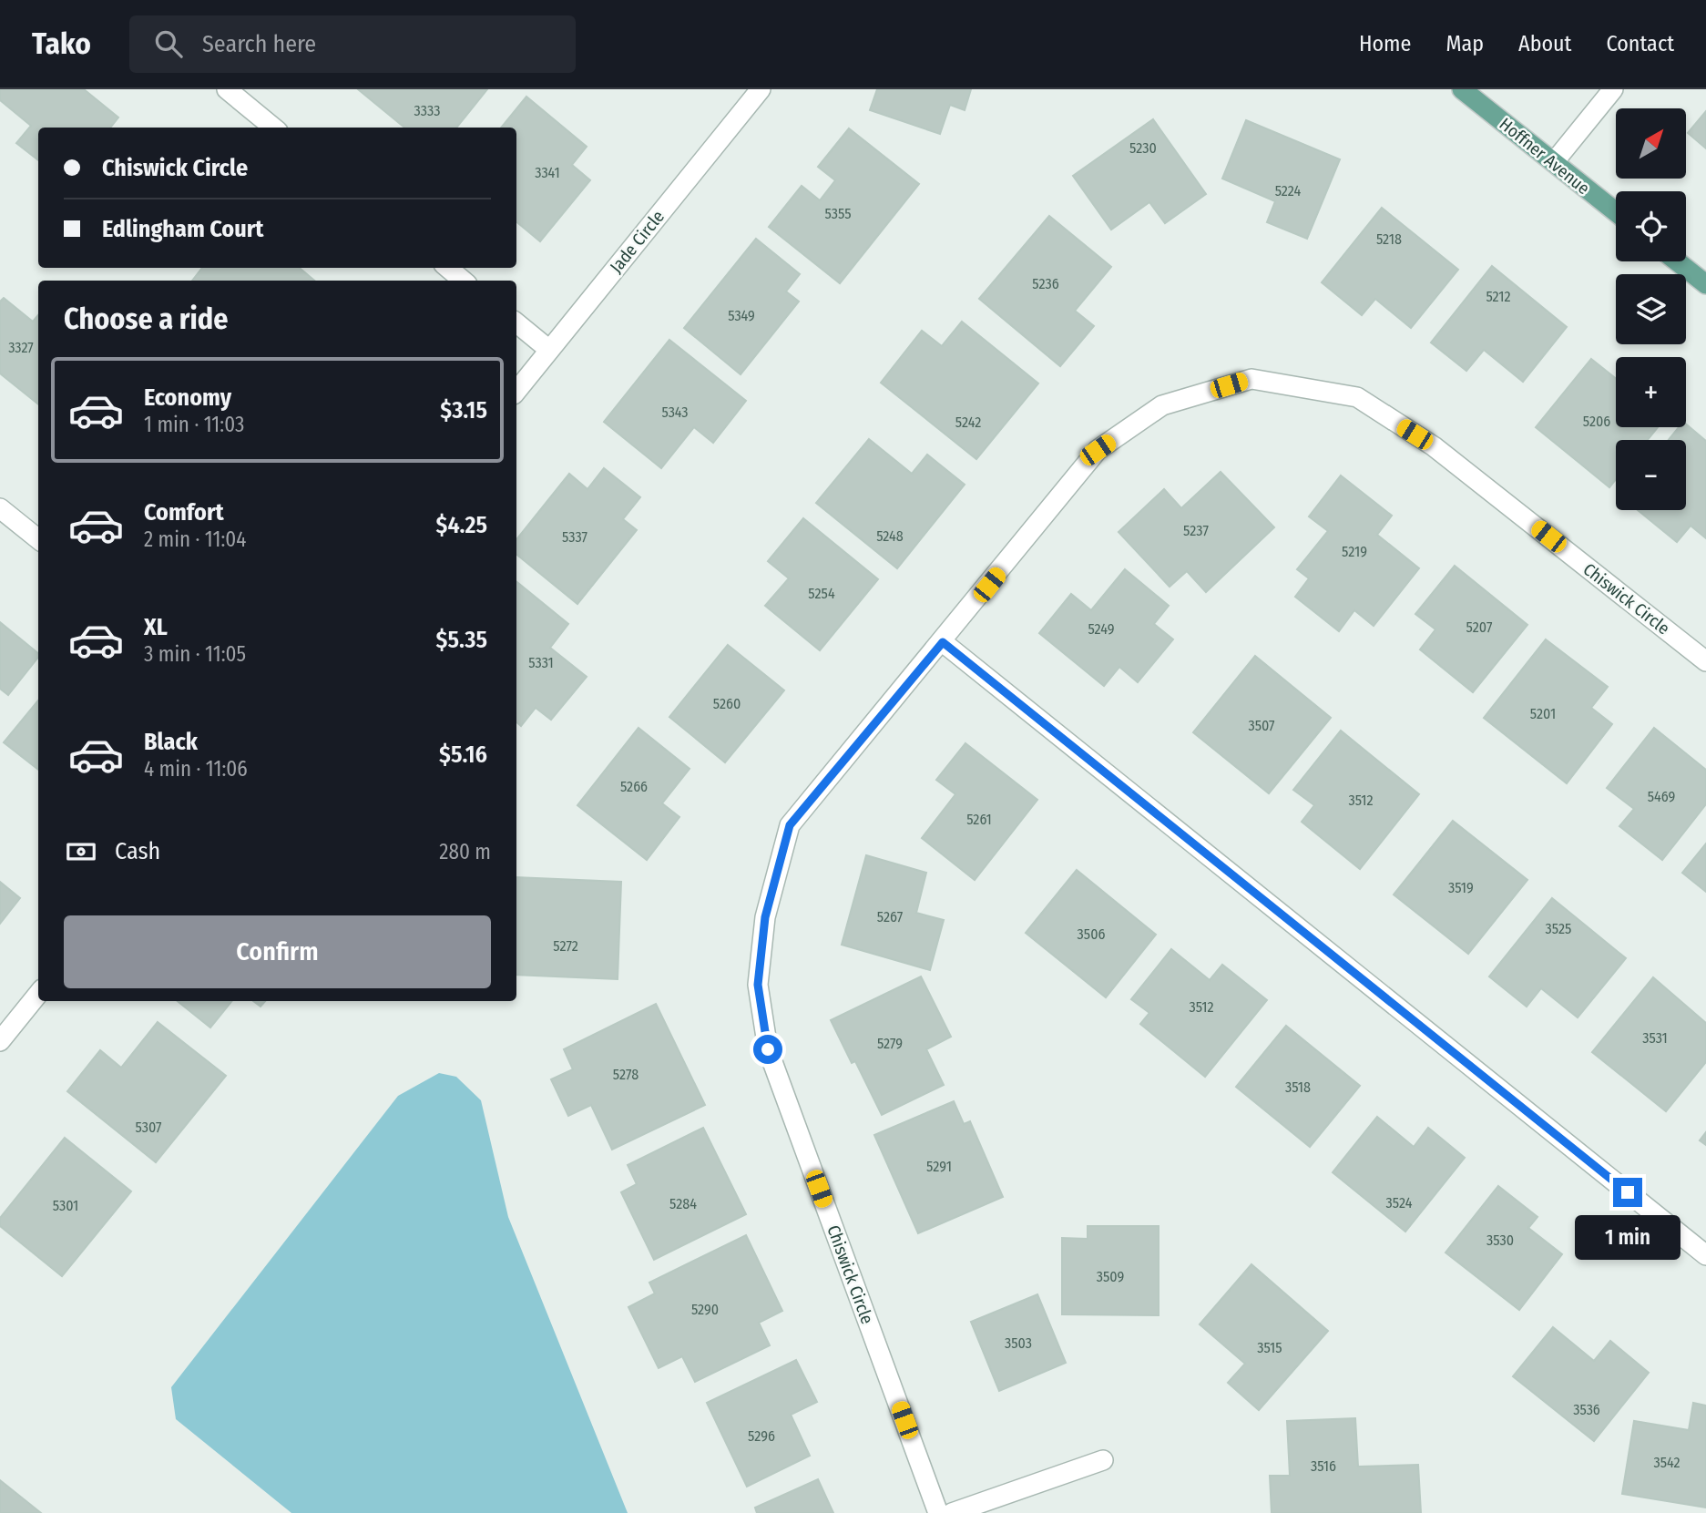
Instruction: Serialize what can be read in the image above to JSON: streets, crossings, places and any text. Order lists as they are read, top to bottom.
{
  "streets": {
    "main road": ["Hoffner Avenue"],
    "street": ["Jade Circle", "Chiswick Circle"]
  },
  "house_numbers": [
    "3333",
    "5230",
    "3341",
    "5224",
    "5355",
    "5218",
    "5236",
    "5212",
    "5349",
    "3327",
    "5343",
    "5206",
    "5242",
    "5237",
    "5248",
    "5337",
    "5219",
    "5254",
    "5207",
    "5249",
    "5331",
    "5260",
    "5201",
    "3507",
    "5266",
    "5469",
    "3512",
    "5261",
    "3519",
    "5267",
    "3525",
    "3506",
    "5272",
    "3512",
    "3531",
    "5279",
    "5278",
    "3518",
    "5307",
    "5291",
    "3524",
    "5284",
    "5301",
    "3530",
    "3509",
    "5290",
    "3503",
    "3515",
    "3536",
    "5296",
    "3542",
    "3516"
  ],
  "north": "top right",
  "page": {
    "header": "Tako",
    "search": "Search here",
    "nav": [
      "Home",
      "Map",
      "About",
      "Contact"
    ],
    "map_buttons": ["+", "−"],
    "banner": ["Chiswick Circle", "Edlingham Court"],
    "heading": "Choose a ride",
    "list": [
      {
        "name": "Economy",
        "note": "1 min · 11:03",
        "value": "$3.15"
      },
      {
        "name": "Comfort",
        "note": "2 min · 11:04",
        "value": "$4.25"
      },
      {
        "name": "XL",
        "note": "3 min · 11:05",
        "value": "$5.35"
      },
      {
        "name": "Black",
        "note": "4 min · 11:06",
        "value": "$5.16"
      }
    ],
    "pay": ["Cash", "280 m"],
    "buttons": "Confirm",
    "bubble": "1 min"
  }
}
